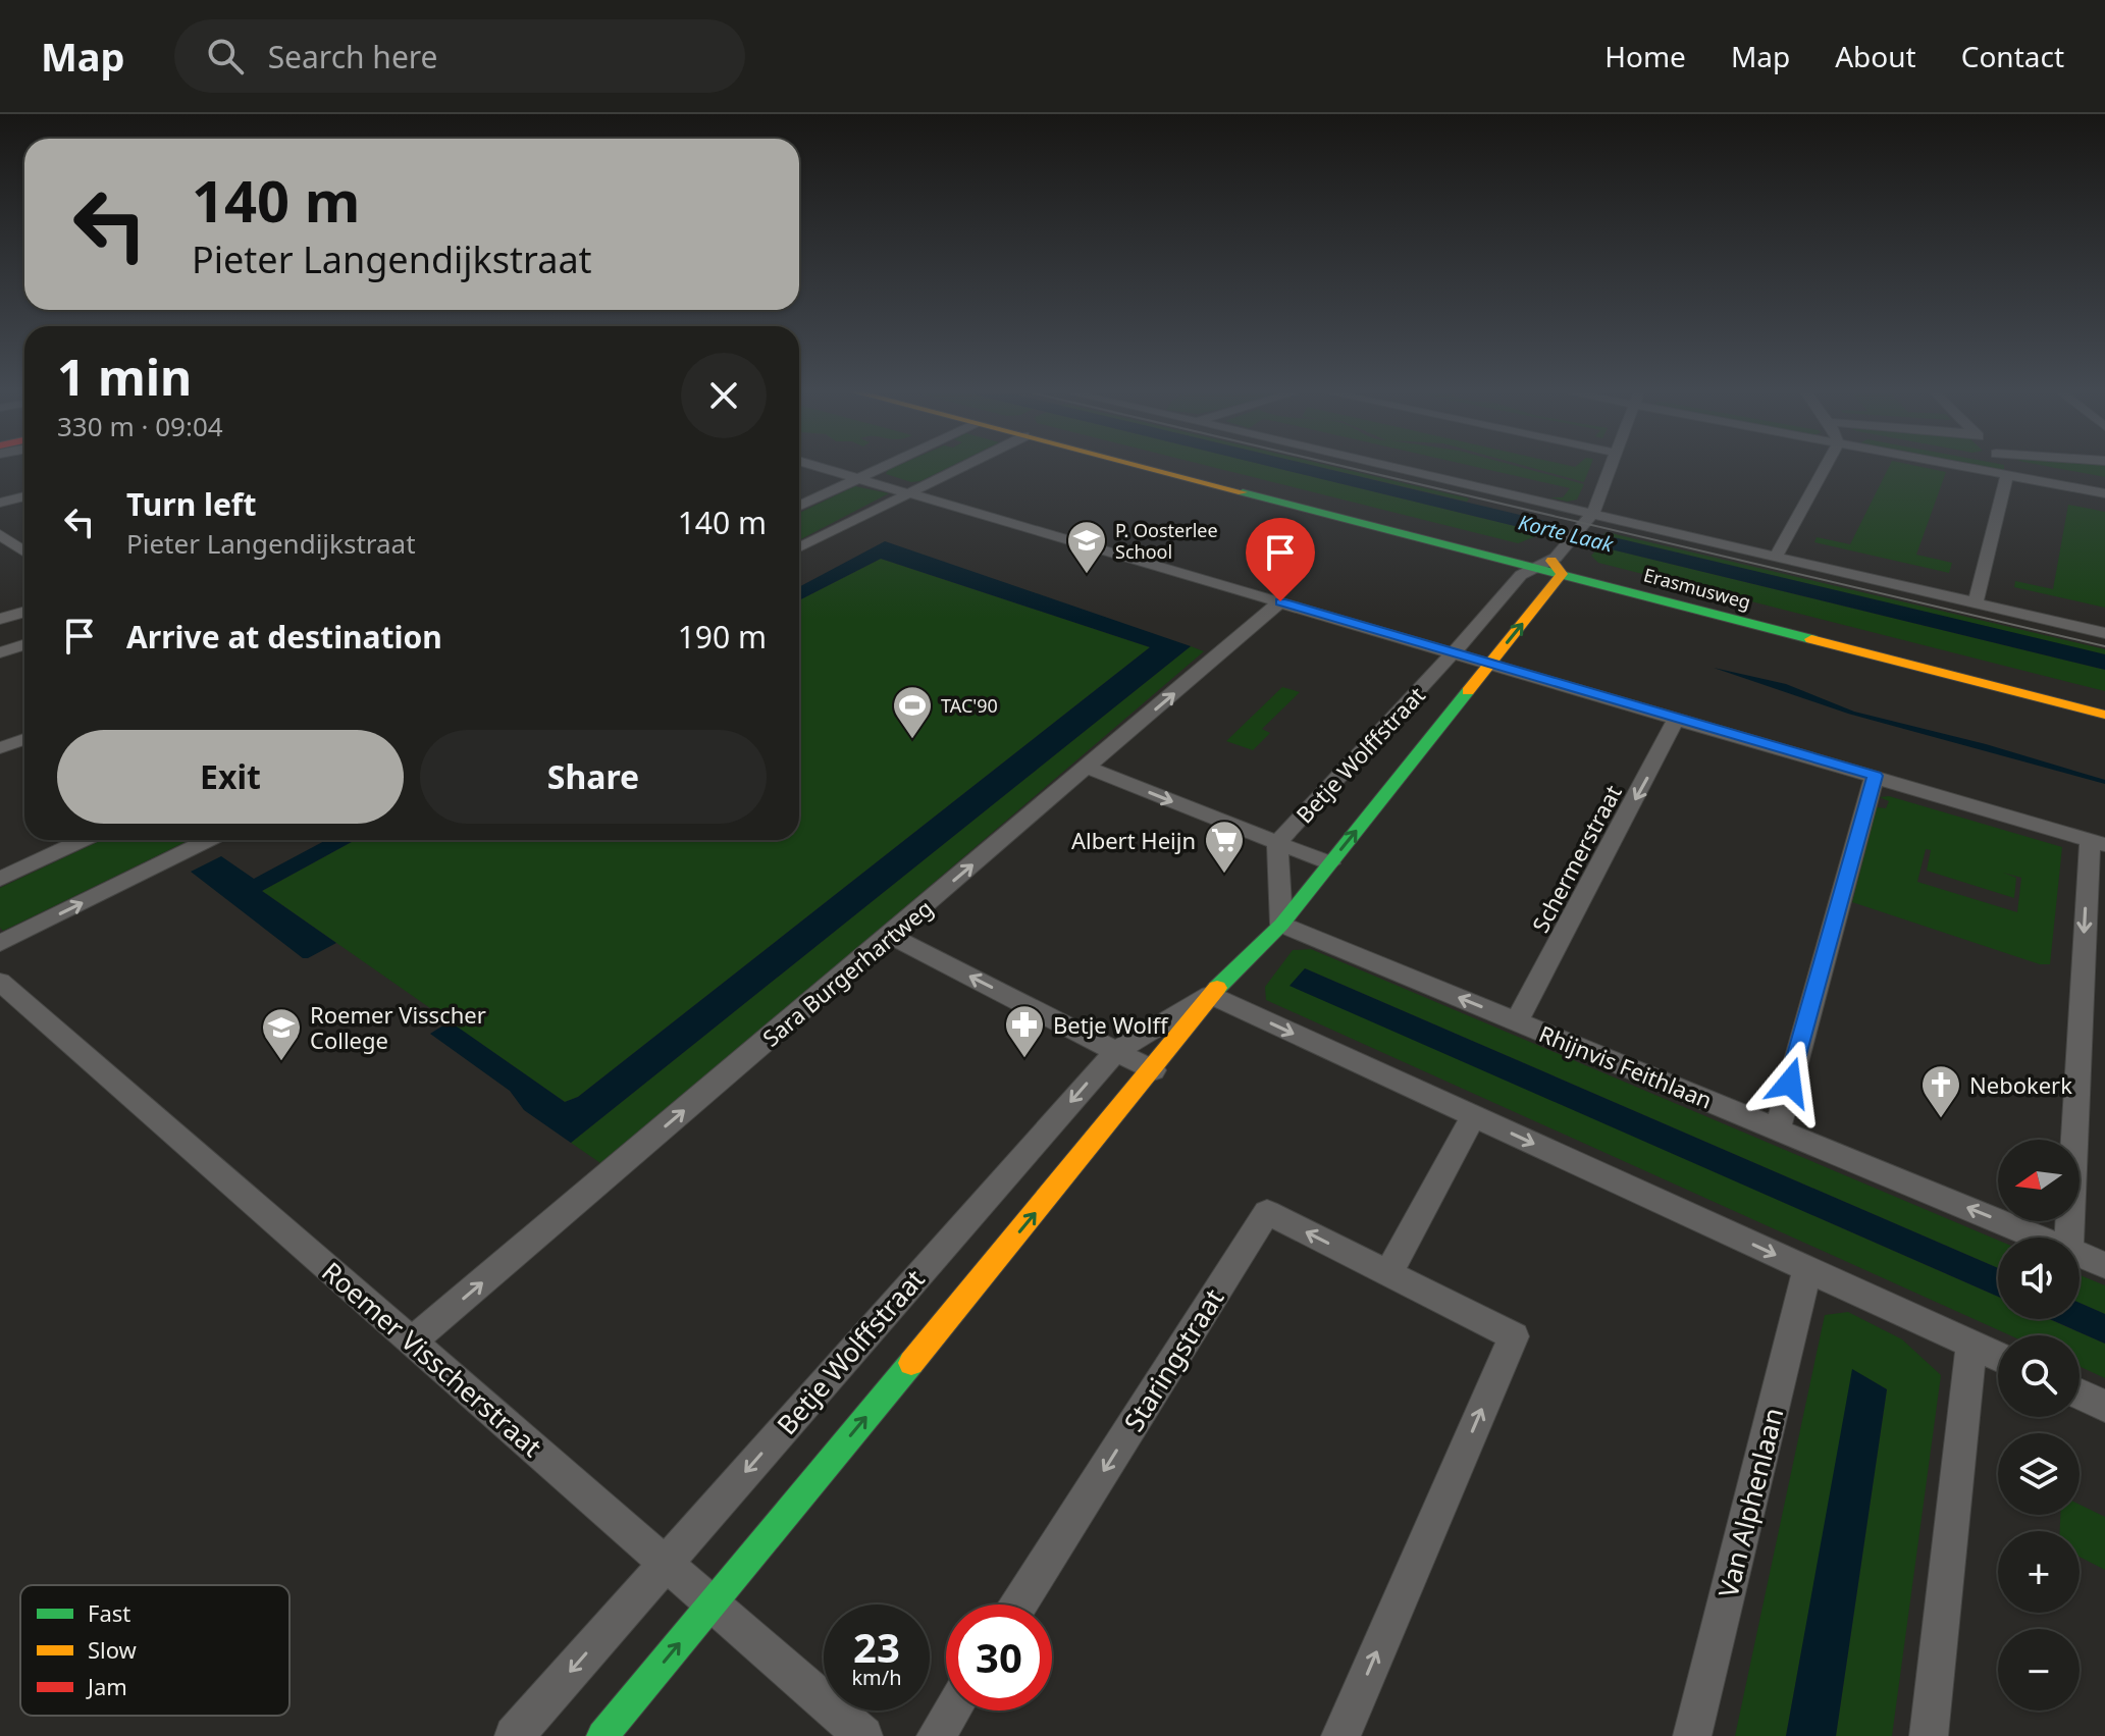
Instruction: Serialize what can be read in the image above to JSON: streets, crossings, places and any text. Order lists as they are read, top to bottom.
{
  "streets": {
    "main road": ["Erasmusweg", "Betje Wolffstraat"],
    "street": [
      "Schermerstraat",
      "Sara Burgerhartweg",
      "Rhijnvis Feithlaan",
      "Roemer Visscherstraat",
      "Staringstraat",
      "Van Alphenlaan"
    ]
  },
  "crossings": [
    ["Erasmusweg", "Betje Wolffstraat"],
    ["Betje Wolffstraat", "Rhijnvis Feithlaan"],
    ["Betje Wolffstraat", "Roemer Visscherstraat"],
    ["Schermerstraat", "Rhijnvis Feithlaan"],
    ["Sara Burgerhartweg", "Roemer Visscherstraat"]
  ],
  "one_way": ["Schermerstraat", "Sara Burgerhartweg"],
  "water": ["Korte Laak"],
  "places": {
    "school or university": ["P. Oosterlee School", "Roemer Visscher College"],
    "sports": ["TAC'90"],
    "supermarket": ["Albert Heijn"],
    "pharmacy": ["Betje Wolff"],
    "church": ["Nebokerk"]
  },
  "legend": ["Fast", "Slow", "Jam"],
  "north": "left",
  "page": {
    "header": "Map",
    "search": "Search here",
    "nav": [
      "Home",
      "Map",
      "About",
      "Contact"
    ],
    "turn": ["140 m", "Pieter Langendijkstraat"],
    "heading": ["1 min", "330 m · 09:04"],
    "list": [
      {
        "name": "Turn left",
        "note": "Pieter Langendijkstraat",
        "value": "140 m"
      },
      {
        "name": "Arrive at destination",
        "value": "190 m"
      }
    ],
    "buttons": ["Exit", "Share"],
    "map_buttons": ["+", "−"],
    "speed": "23 km/h",
    "limit": "30"
  }
}
